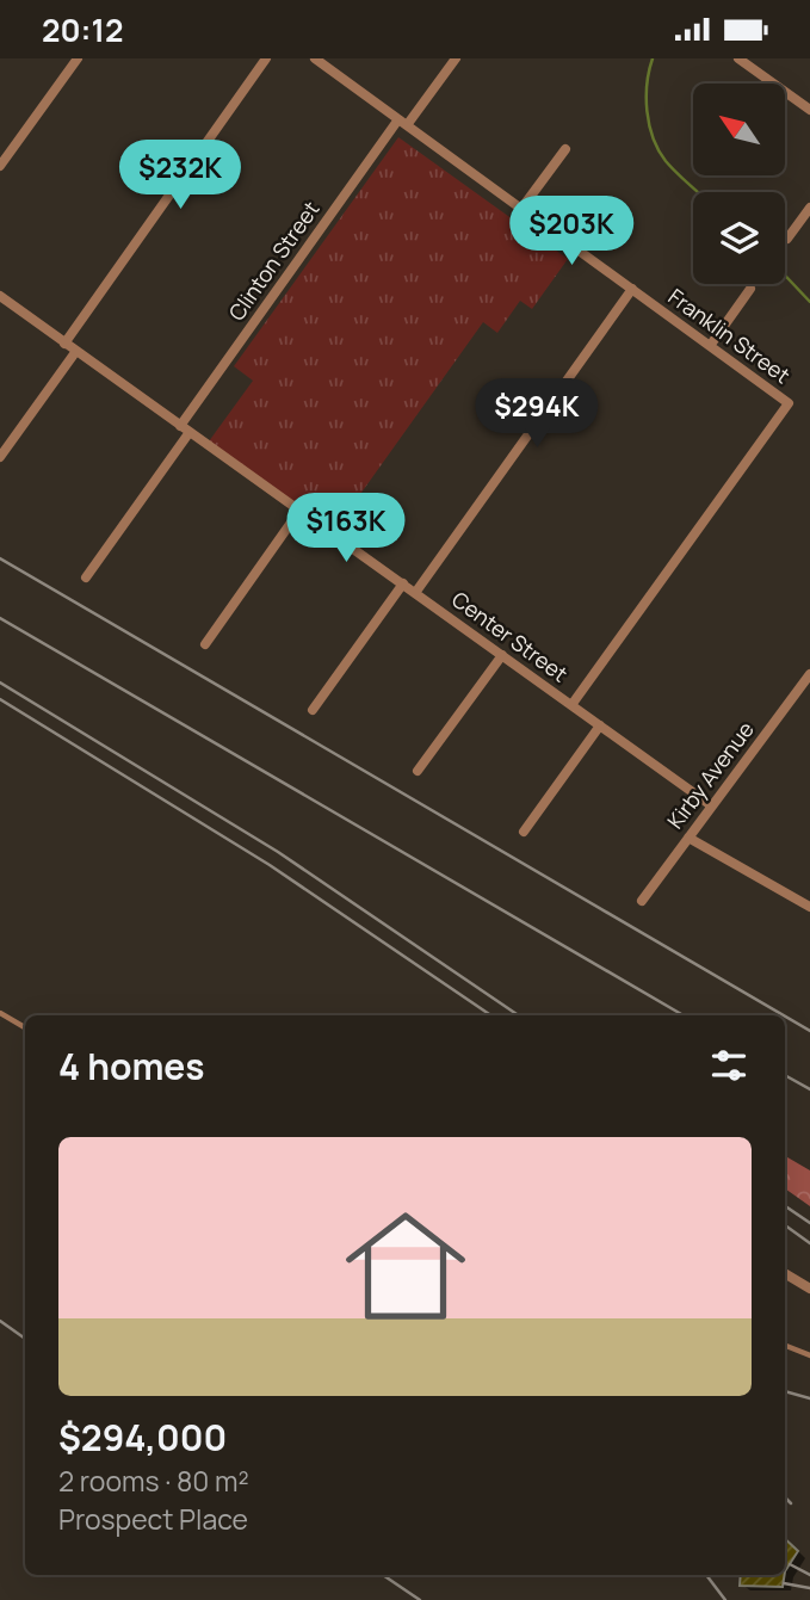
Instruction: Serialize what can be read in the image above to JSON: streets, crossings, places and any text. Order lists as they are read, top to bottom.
{
  "streets": {
    "street": [
      "Clinton Street",
      "Franklin Street",
      "Center Street",
      "Kirby Avenue"
    ]
  },
  "crossings": [
    ["Clinton Street", "Franklin Street"],
    ["Clinton Street", "Center Street"],
    ["Franklin Street", "Center Street"],
    ["Center Street", "Kirby Avenue"]
  ],
  "north": "top left",
  "page": {
    "status": "20:12",
    "price": [
      "$232K",
      "$203K",
      "$294K",
      "$163K"
    ],
    "heading": "4 homes",
    "list": [
      {
        "name": "$294,000",
        "note": "2 rooms · 80 m² · Prospect Place"
      }
    ]
  }
}
